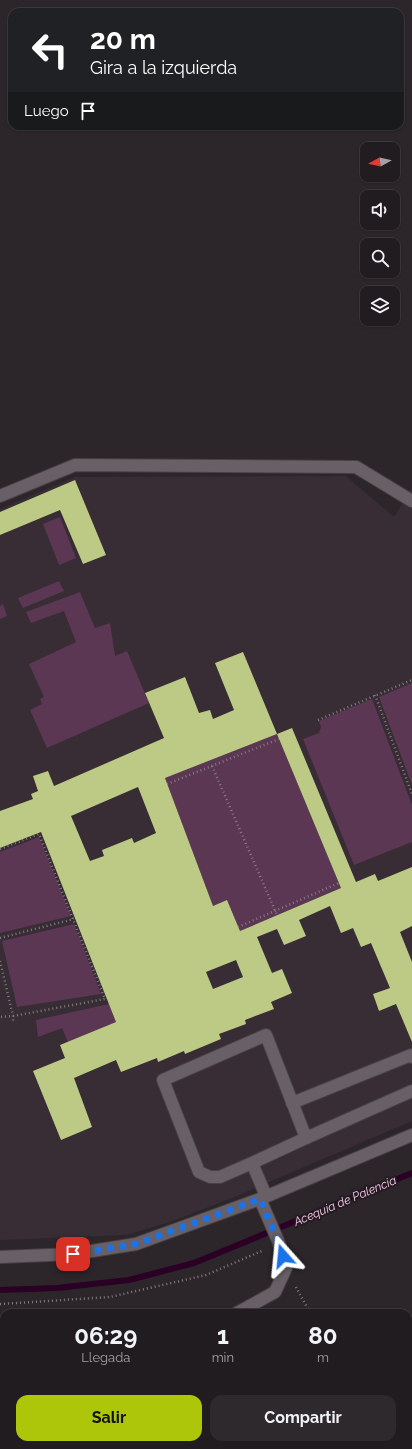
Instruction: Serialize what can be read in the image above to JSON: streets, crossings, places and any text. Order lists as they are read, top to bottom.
{
  "water": ["Acequia de Palencia"],
  "north": "left",
  "page": {
    "turn": ["20 m", "Gira a la izquierda"],
    "then": "Luego",
    "eta": [
      "06:29",
      "Llegada",
      "1",
      "min",
      "80",
      "m"
    ],
    "buttons": ["Salir", "Compartir"]
  }
}
